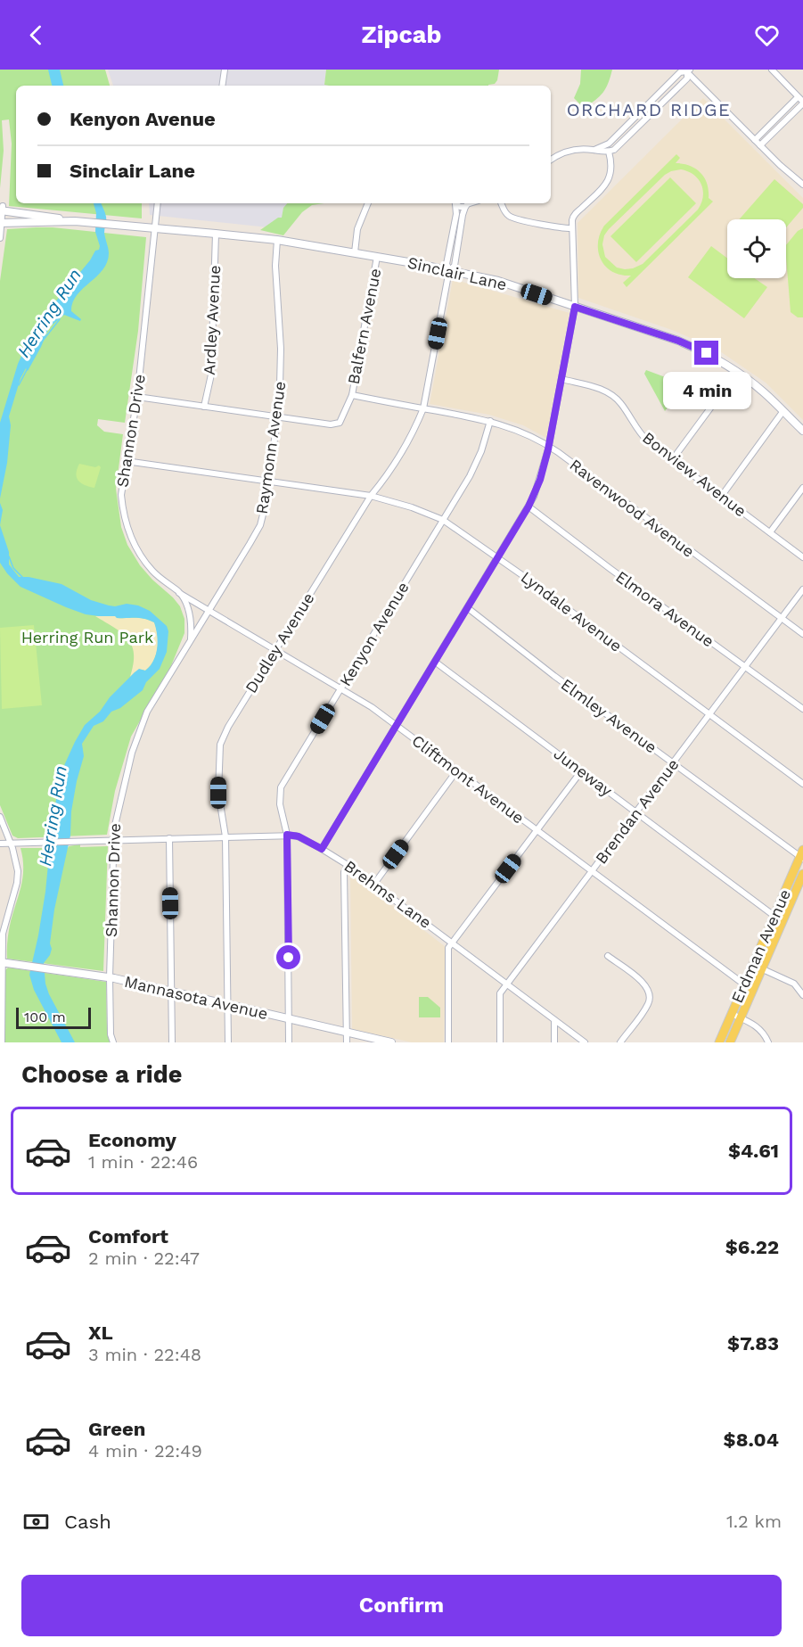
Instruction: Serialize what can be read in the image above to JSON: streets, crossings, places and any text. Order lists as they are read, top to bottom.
{
  "streets": {
    "main road": ["Sinclair Lane", "Erdman Avenue", "Mannasota Avenue"],
    "street": [
      "Ardley Avenue",
      "Balfern Avenue",
      "Shannon Drive",
      "Raymonn Avenue",
      "Bonview Avenue",
      "Ravenwood Avenue",
      "Elmora Avenue",
      "Lyndale Avenue",
      "Kenyon Avenue",
      "Dudley Avenue",
      "Elmley Avenue",
      "Juneway",
      "Cliftmont Avenue",
      "Brendan Avenue",
      "Brehms Lane"
    ]
  },
  "crossings": [
    ["Sinclair Lane", "Ardley Avenue"],
    ["Sinclair Lane", "Balfern Avenue"],
    ["Sinclair Lane", "Shannon Drive"],
    ["Sinclair Lane", "Raymonn Avenue"],
    ["Sinclair Lane", "Dudley Avenue"],
    ["Balfern Avenue", "Ravenwood Avenue"],
    ["Shannon Drive", "Raymonn Avenue"],
    ["Shannon Drive", "Lyndale Avenue"],
    ["Shannon Drive", "Cliftmont Avenue"],
    ["Shannon Drive", "Brehms Lane"],
    ["Shannon Drive", "Mannasota Avenue"],
    ["Raymonn Avenue", "Lyndale Avenue"],
    ["Raymonn Avenue", "Cliftmont Avenue"],
    ["Ravenwood Avenue", "Kenyon Avenue"],
    ["Ravenwood Avenue", "Dudley Avenue"],
    ["Ravenwood Avenue", "Brendan Avenue"],
    ["Elmora Avenue", "Brendan Avenue"],
    ["Lyndale Avenue", "Kenyon Avenue"],
    ["Lyndale Avenue", "Dudley Avenue"],
    ["Lyndale Avenue", "Brendan Avenue"],
    ["Kenyon Avenue", "Cliftmont Avenue"],
    ["Kenyon Avenue", "Brehms Lane"],
    ["Kenyon Avenue", "Mannasota Avenue"],
    ["Dudley Avenue", "Cliftmont Avenue"],
    ["Dudley Avenue", "Brehms Lane"],
    ["Dudley Avenue", "Mannasota Avenue"],
    ["Elmley Avenue", "Brendan Avenue"],
    ["Elmley Avenue", "Erdman Avenue"],
    ["Juneway", "Brendan Avenue"],
    ["Juneway", "Erdman Avenue"],
    ["Cliftmont Avenue", "Brendan Avenue"],
    ["Cliftmont Avenue", "Erdman Avenue"],
    ["Brendan Avenue", "Brehms Lane"]
  ],
  "districts": ["ORCHARD RIDGE"],
  "water": ["Herring Run"],
  "parks": ["Herring Run Park"],
  "scale_bar": "100 m",
  "page": {
    "header": "Zipcab",
    "banner": ["Kenyon Avenue", "Sinclair Lane"],
    "bubble": "4 min",
    "scale": "100 m",
    "heading": "Choose a ride",
    "list": [
      {
        "name": "Economy",
        "note": "1 min · 22:46",
        "value": "$4.61"
      },
      {
        "name": "Comfort",
        "note": "2 min · 22:47",
        "value": "$6.22"
      },
      {
        "name": "XL",
        "note": "3 min · 22:48",
        "value": "$7.83"
      },
      {
        "name": "Green",
        "note": "4 min · 22:49",
        "value": "$8.04"
      }
    ],
    "pay": ["Cash", "1.2 km"],
    "buttons": "Confirm"
  }
}
